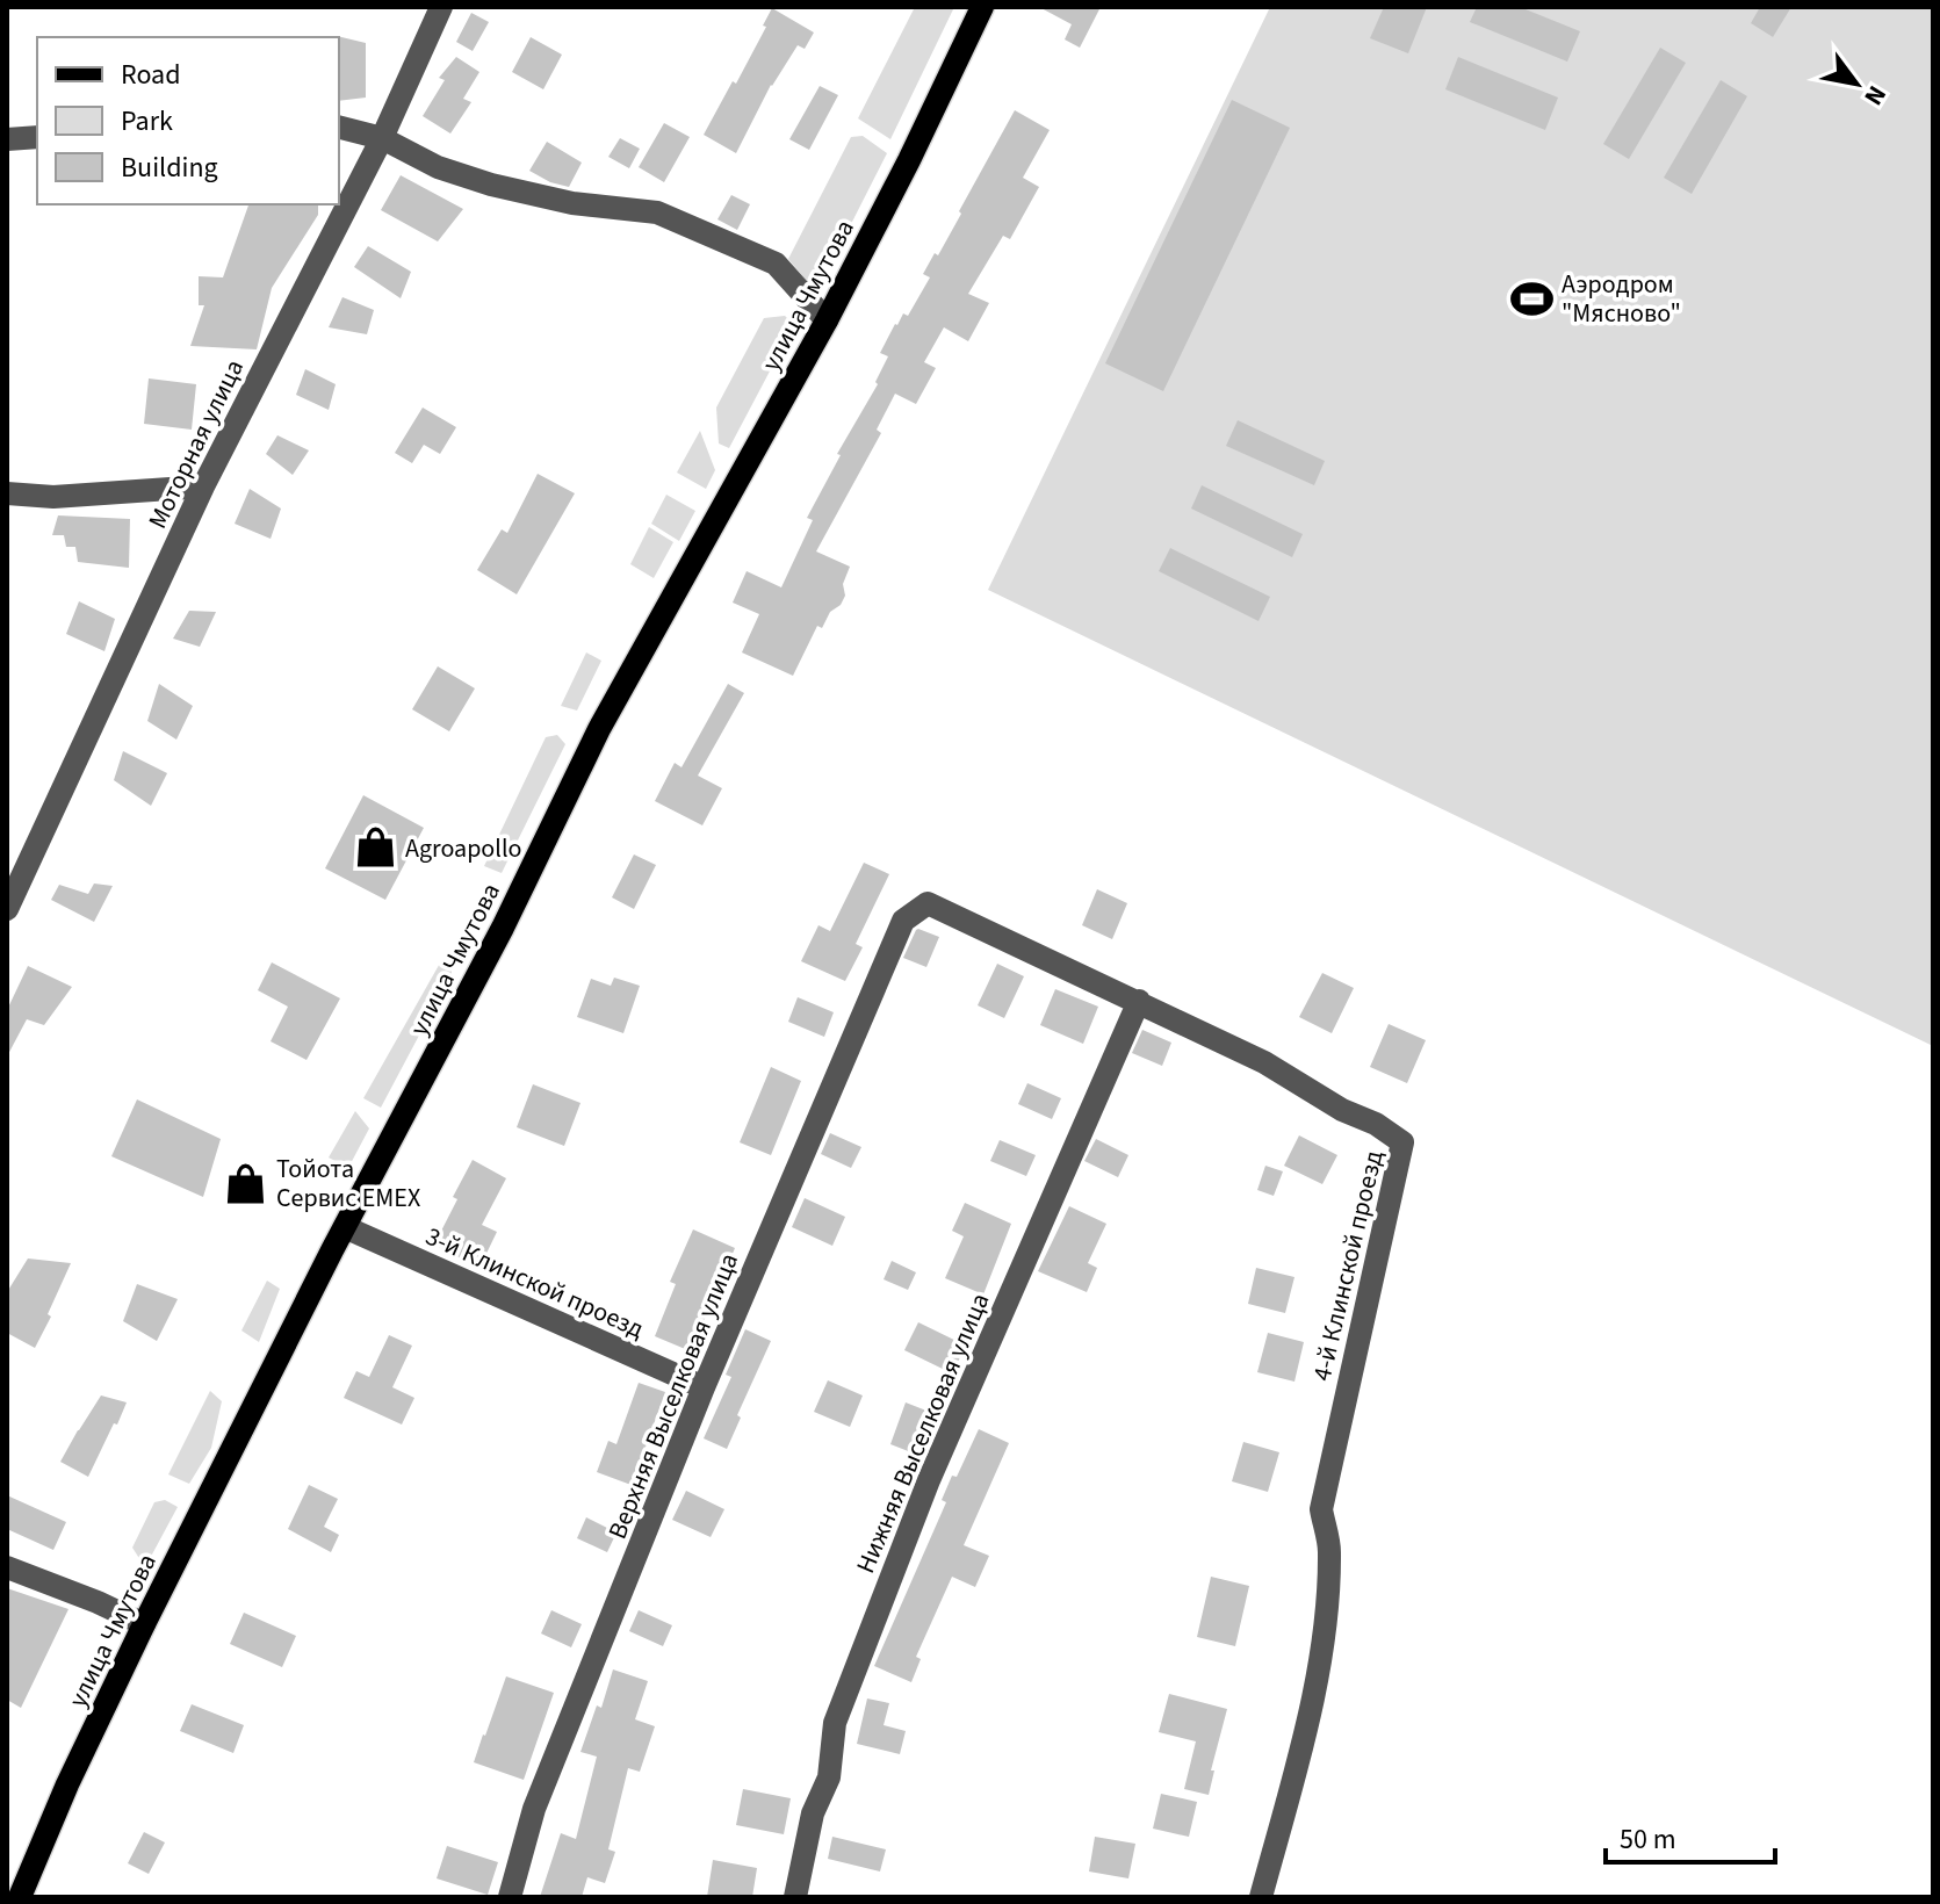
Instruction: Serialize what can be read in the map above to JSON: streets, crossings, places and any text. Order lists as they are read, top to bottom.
{
  "streets": {
    "main road": ["улица Чмутова"],
    "street": [
      "Моторная улица",
      "4-й Клинской проезд",
      "3-й Клинской проезд",
      "Верхняя Выселковая улица",
      "Нижняя Выселковая улица"
    ]
  },
  "crossings": [
    ["улица Чмутова", "3-й Клинской проезд"],
    ["4-й Клинской проезд", "Верхняя Выселковая улица"],
    ["4-й Клинской проезд", "Нижняя Выселковая улица"],
    ["3-й Клинской проезд", "Верхняя Выселковая улица"]
  ],
  "places": {
    "sports": ["Аэродром \"Мясново\""],
    "shop": ["Agroapollo", "Тойота Сервис EMEX"]
  },
  "legend": ["Road", "Park", "Building"],
  "scale_bar": "50 m",
  "north": "bottom right"
}
